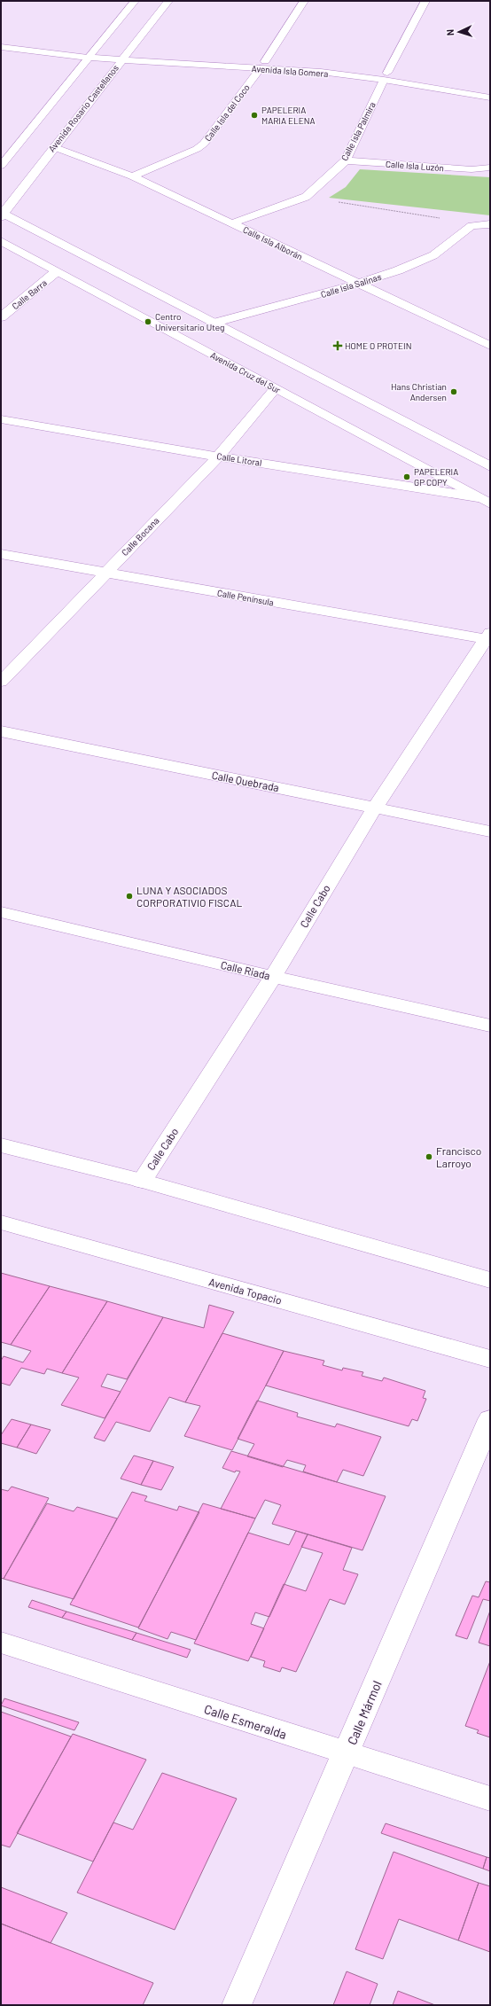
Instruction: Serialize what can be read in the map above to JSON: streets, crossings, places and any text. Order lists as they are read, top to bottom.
{
  "streets": {
    "street": [
      "Avenida Isla Gomera",
      "Avenida Rosario Castellanos",
      "Calle Isla del Coco",
      "Calle Isla Palmira",
      "Calle Isla Luzón",
      "Calle Isla Alborán",
      "Calle Isla Salinas",
      "Calle Barra",
      "Avenida Cruz del Sur",
      "Calle Litoral",
      "Calle Bocana",
      "Calle Península",
      "Calle Quebrada",
      "Calle Cabo",
      "Calle Riada",
      "Avenida Topacio",
      "Calle Mármol",
      "Calle Esmeralda"
    ]
  },
  "crossings": [
    ["Avenida Isla Gomera", "Avenida Rosario Castellanos"],
    ["Avenida Isla Gomera", "Calle Isla del Coco"],
    ["Avenida Isla Gomera", "Calle Isla Palmira"],
    ["Avenida Rosario Castellanos", "Calle Isla Alborán"],
    ["Calle Isla del Coco", "Calle Isla Alborán"],
    ["Calle Isla Palmira", "Calle Isla Luzón"],
    ["Calle Isla Palmira", "Calle Isla Alborán"],
    ["Calle Isla Alborán", "Calle Isla Salinas"],
    ["Calle Barra", "Avenida Cruz del Sur"],
    ["Avenida Cruz del Sur", "Calle Litoral"],
    ["Avenida Cruz del Sur", "Calle Bocana"],
    ["Calle Litoral", "Calle Bocana"],
    ["Calle Bocana", "Calle Península"],
    ["Calle Península", "Calle Cabo"],
    ["Calle Quebrada", "Calle Cabo"],
    ["Calle Cabo", "Calle Riada"],
    ["Calle Mármol", "Calle Esmeralda"]
  ],
  "places": {
    "other": [
      "PAPELERIA MARIA ELENA",
      "Centro Universitario Uteg",
      "Hans Christian Andersen",
      "PAPELERIA GP COPY",
      "LUNA Y ASOCIADOS CORPORATIVIO FISCAL",
      "Francisco Larroyo"
    ],
    "health": ["HOME O PROTEIN"]
  },
  "north": "left"
}
